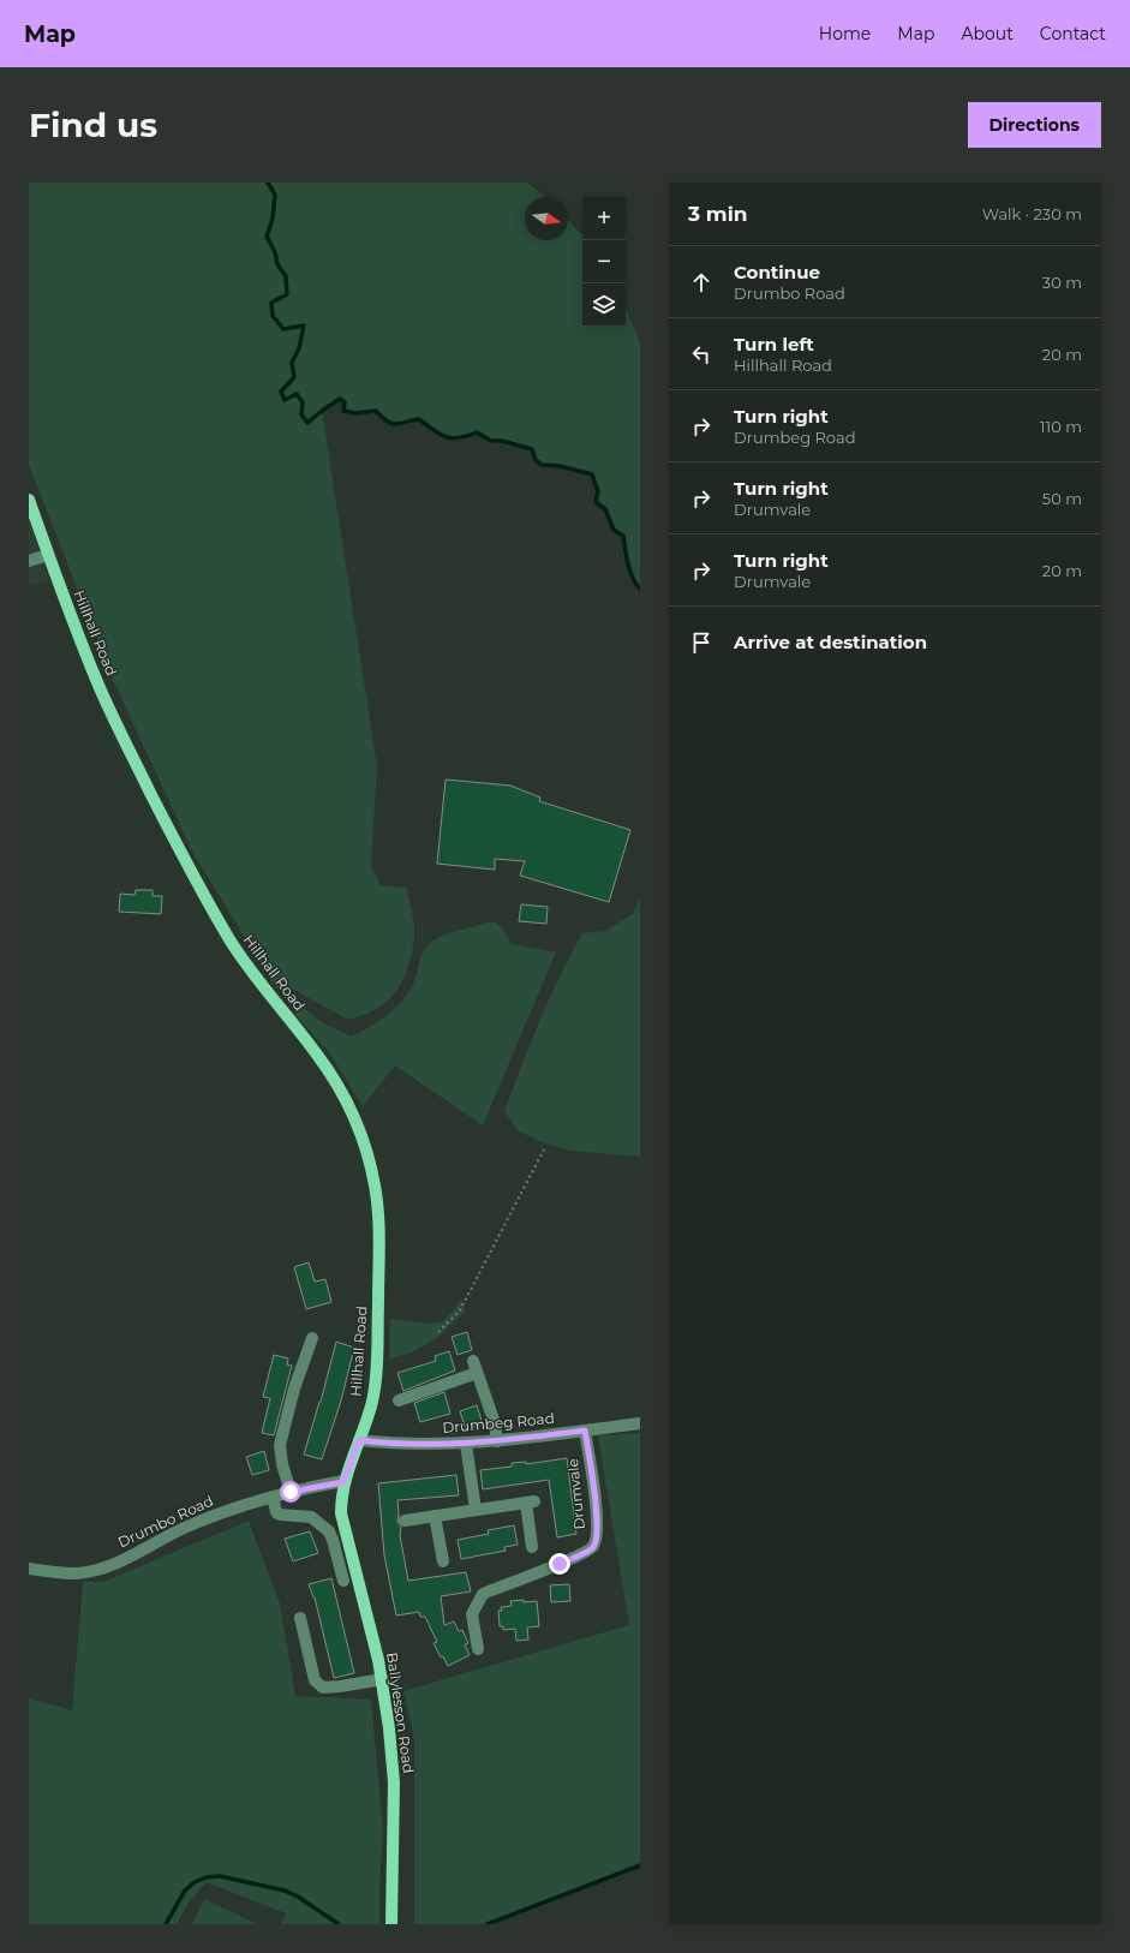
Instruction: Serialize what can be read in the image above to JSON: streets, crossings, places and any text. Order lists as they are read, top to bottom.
{
  "streets": {
    "main road": ["Hillhall Road", "Ballylesson Road"],
    "street": ["Drumbeg Road", "Drumvale", "Drumbo Road"]
  },
  "crossings": [
    ["Hillhall Road", "Drumbeg Road"],
    ["Hillhall Road", "Drumbo Road"],
    ["Hillhall Road", "Ballylesson Road"],
    ["Drumbeg Road", "Drumvale"],
    ["Drumbo Road", "Ballylesson Road"]
  ],
  "north": "right",
  "page": {
    "header": "Map",
    "nav": [
      "Home",
      "Map",
      "About",
      "Contact"
    ],
    "buttons": "Directions",
    "title": "Find us",
    "heading": ["3 min", "Walk · 230 m"],
    "map_buttons": ["+", "−"],
    "list": [
      ["Continue", "Drumbo Road", "30 m"],
      ["Turn left", "Hillhall Road", "20 m"],
      ["Turn right", "Drumbeg Road", "110 m"],
      ["Turn right", "Drumvale", "50 m"],
      ["Turn right", "Drumvale", "20 m"],
      "Arrive at destination"
    ]
  }
}
